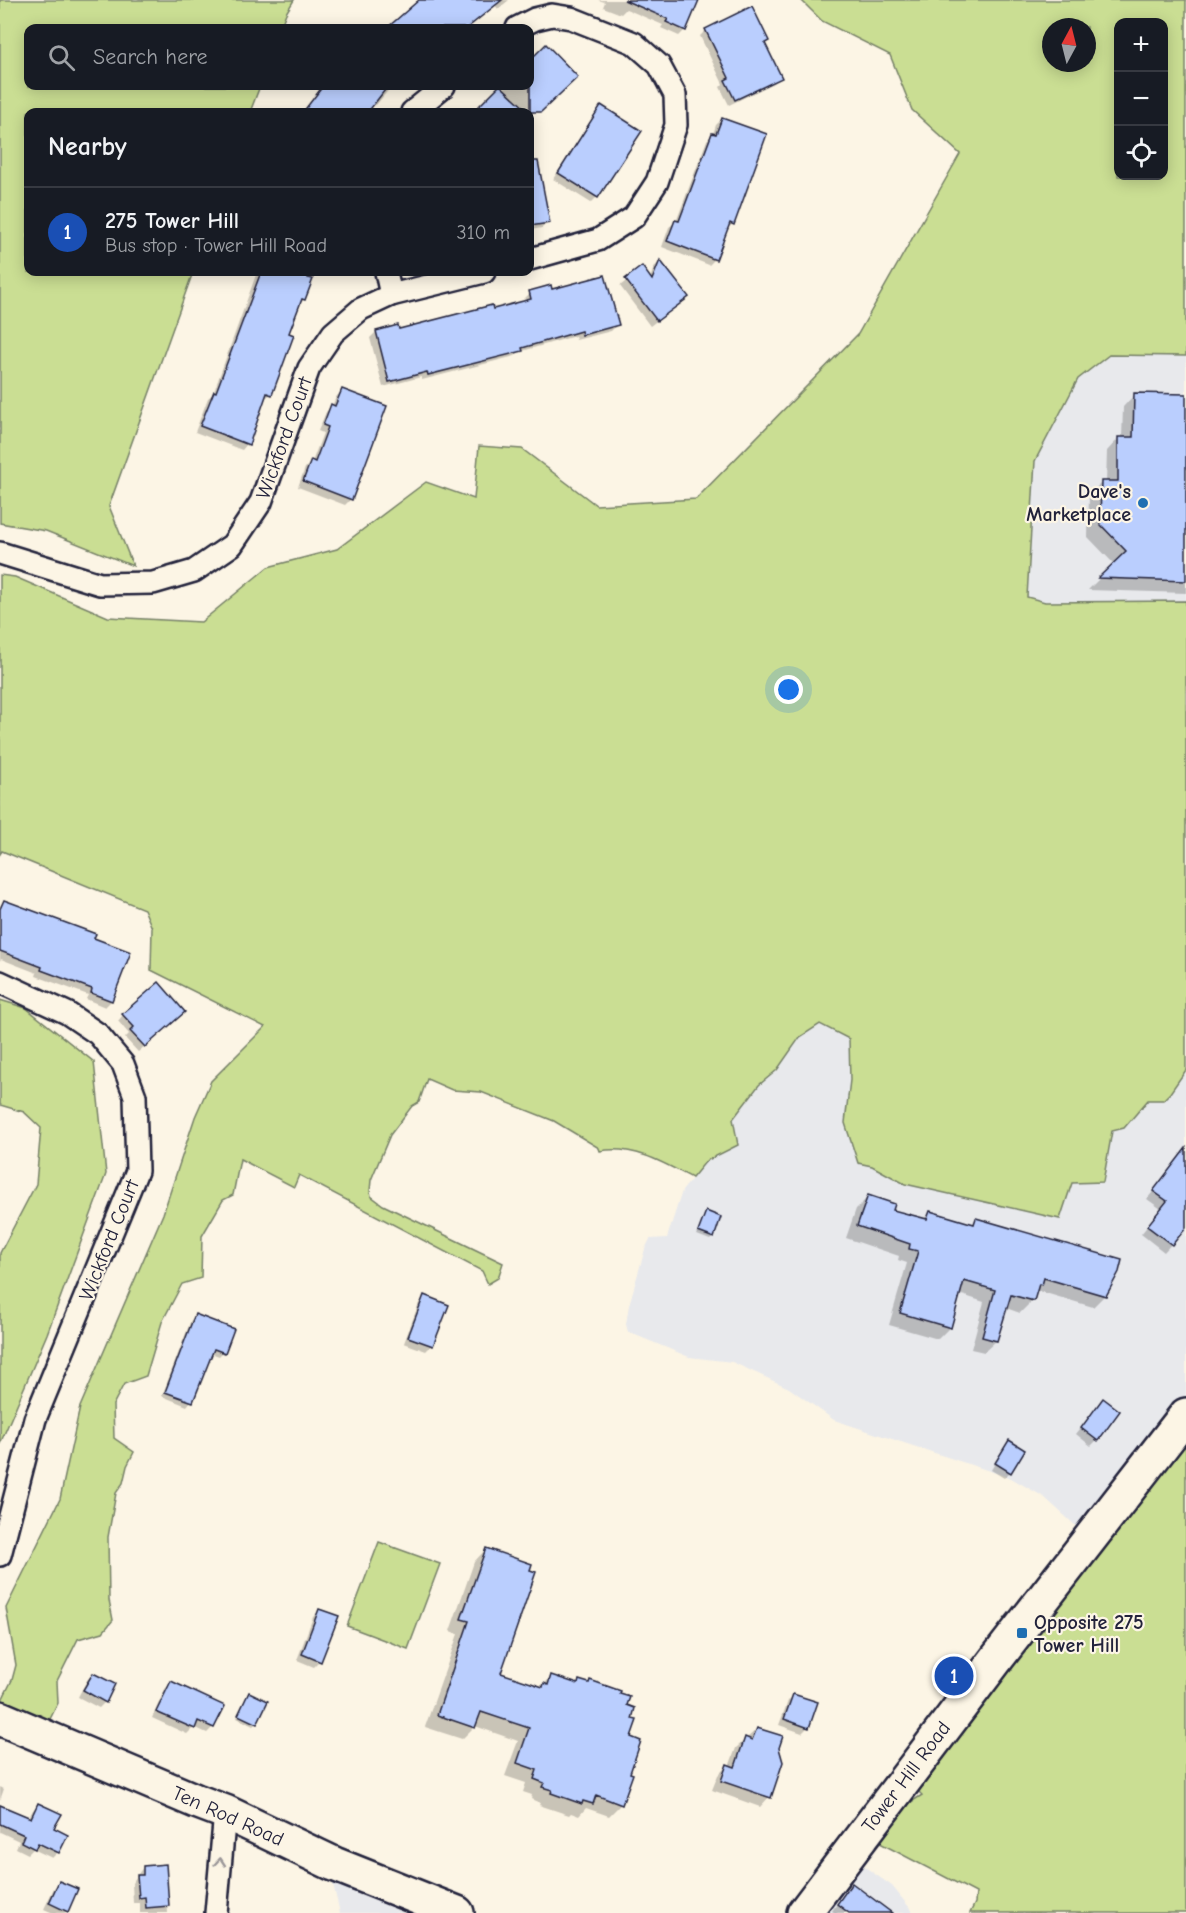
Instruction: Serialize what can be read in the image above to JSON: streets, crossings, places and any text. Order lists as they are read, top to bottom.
{
  "streets": {
    "main road": ["Tower Hill Road", "Ten Rod Road"],
    "street": ["Wickford Court"]
  },
  "places": {
    "other": ["Dave's Marketplace"],
    "transit": ["Opposite 275 Tower Hill"]
  },
  "north": "top",
  "page": {
    "map_buttons": ["+", "−"],
    "search": "Search here",
    "heading": "Nearby",
    "list": [
      {
        "mark": "1",
        "name": "275 Tower Hill",
        "note": "Bus stop · Tower Hill Road",
        "value": "310 m"
      }
    ],
    "pins": "1"
  }
}
